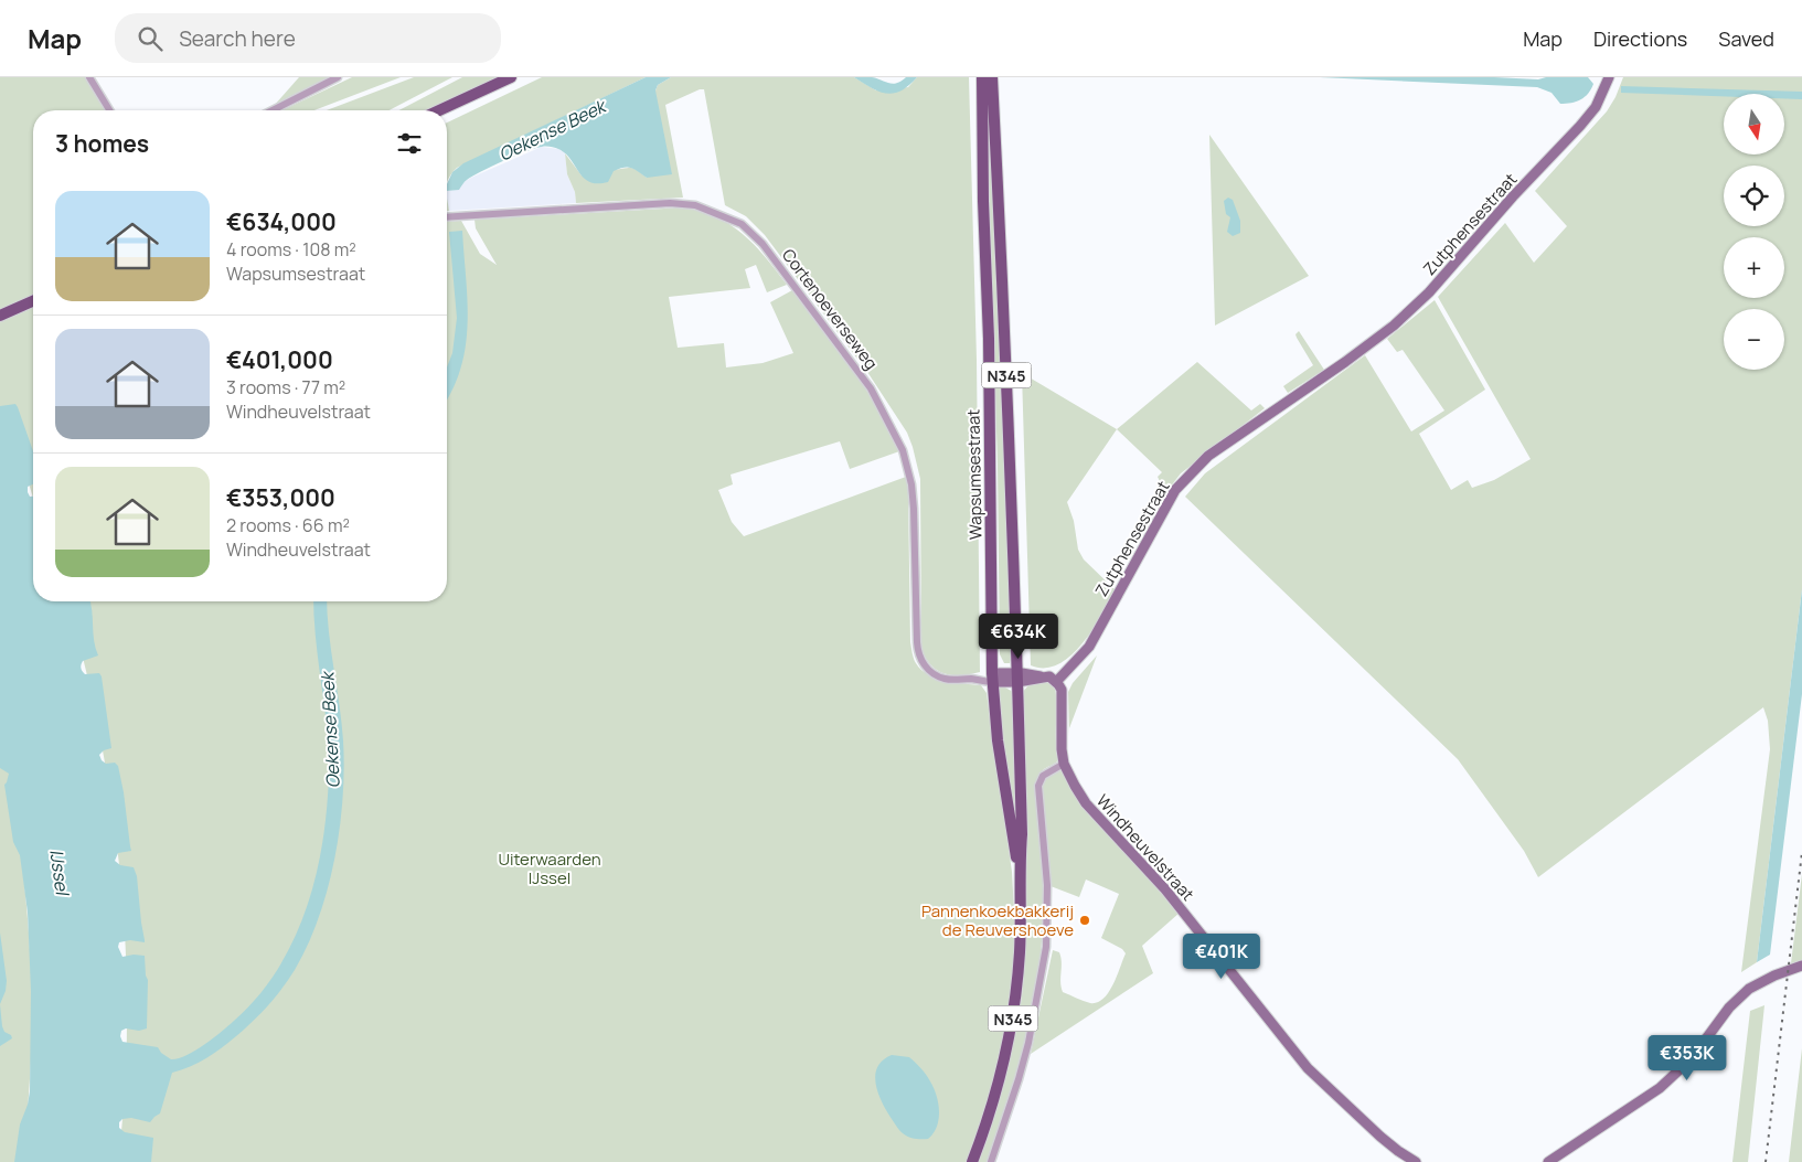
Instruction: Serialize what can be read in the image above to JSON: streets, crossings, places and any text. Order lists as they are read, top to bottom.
{
  "streets": {
    "main road": ["N345", "Wapsumsestraat"],
    "street": ["Zutphensestraat", "Cortenoeverseweg", "Windheuvelstraat"]
  },
  "crossings": [
    ["Zutphensestraat", "Cortenoeverseweg"],
    ["Cortenoeverseweg", "Wapsumsestraat"]
  ],
  "water": ["Oekense Beek", "IJssel"],
  "parks": ["Uiterwaarden IJssel"],
  "places": ["Pannenkoekbakkerij de Reuvershoeve"],
  "north": "bottom",
  "page": {
    "header": "Map",
    "search": "Search here",
    "nav": ["Map", "Directions", "Saved"],
    "map_buttons": ["+", "−"],
    "heading": "3 homes",
    "list": [
      {
        "name": "€634,000",
        "note": "4 rooms · 108 m² · Wapsumsestraat"
      },
      {
        "name": "€401,000",
        "note": "3 rooms · 77 m² · Windheuvelstraat"
      },
      {
        "name": "€353,000",
        "note": "2 rooms · 66 m² · Windheuvelstraat"
      }
    ],
    "price": ["€634K", "€401K", "€353K"]
  }
}
